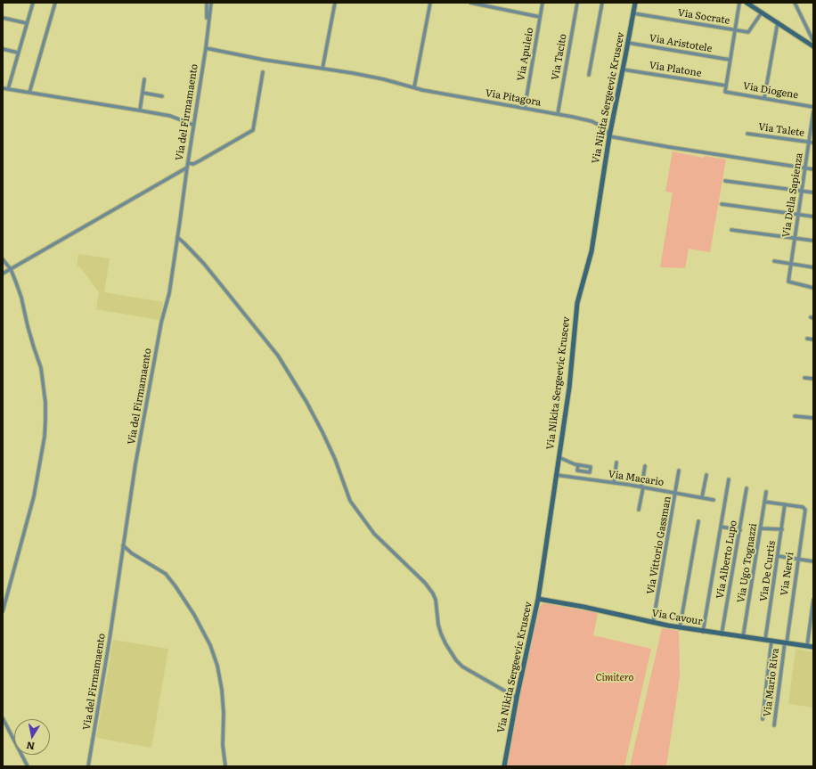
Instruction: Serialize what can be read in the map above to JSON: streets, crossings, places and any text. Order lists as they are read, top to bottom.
{
  "streets": {
    "main road": ["Via Nikita Sergeevic Kruscev", "Via Cavour"],
    "street": [
      "Via Socrate",
      "Via Aristotele",
      "Via Apuleio",
      "Via Tacito",
      "Via Platone",
      "Via Diogene",
      "Via Pitagora",
      "Via del Firmamaento",
      "Via Talete",
      "Via Della Sapienza",
      "Via Macario",
      "Via Vittorio Gassman",
      "Via Alberto Lupo",
      "Via Ugo Tognazzi",
      "Via De Curtis",
      "Via Nervi",
      "Via Mario Riva"
    ]
  },
  "crossings": [
    ["Via Socrate", "Via Nikita Sergeevic Kruscev"],
    ["Via Aristotele", "Via Nikita Sergeevic Kruscev"],
    ["Via Apuleio", "Via Pitagora"],
    ["Via Tacito", "Via Pitagora"],
    ["Via Platone", "Via Diogene"],
    ["Via Platone", "Via Nikita Sergeevic Kruscev"],
    ["Via Pitagora", "Via Nikita Sergeevic Kruscev"],
    ["Via Pitagora", "Via del Firmamaento"],
    ["Via Nikita Sergeevic Kruscev", "Via Macario"],
    ["Via Nikita Sergeevic Kruscev", "Via Cavour"],
    ["Via Talete", "Via Della Sapienza"],
    ["Via Macario", "Via Vittorio Gassman"],
    ["Via Vittorio Gassman", "Via Cavour"],
    ["Via Alberto Lupo", "Via Cavour"],
    ["Via Ugo Tognazzi", "Via Cavour"],
    ["Via De Curtis", "Via Nervi"],
    ["Via De Curtis", "Via Cavour"],
    ["Via Nervi", "Via Cavour"],
    ["Via Nervi", "Via Mario Riva"],
    ["Via Cavour", "Via Mario Riva"]
  ],
  "parks": ["Cimitero"],
  "north": "bottom"
}
